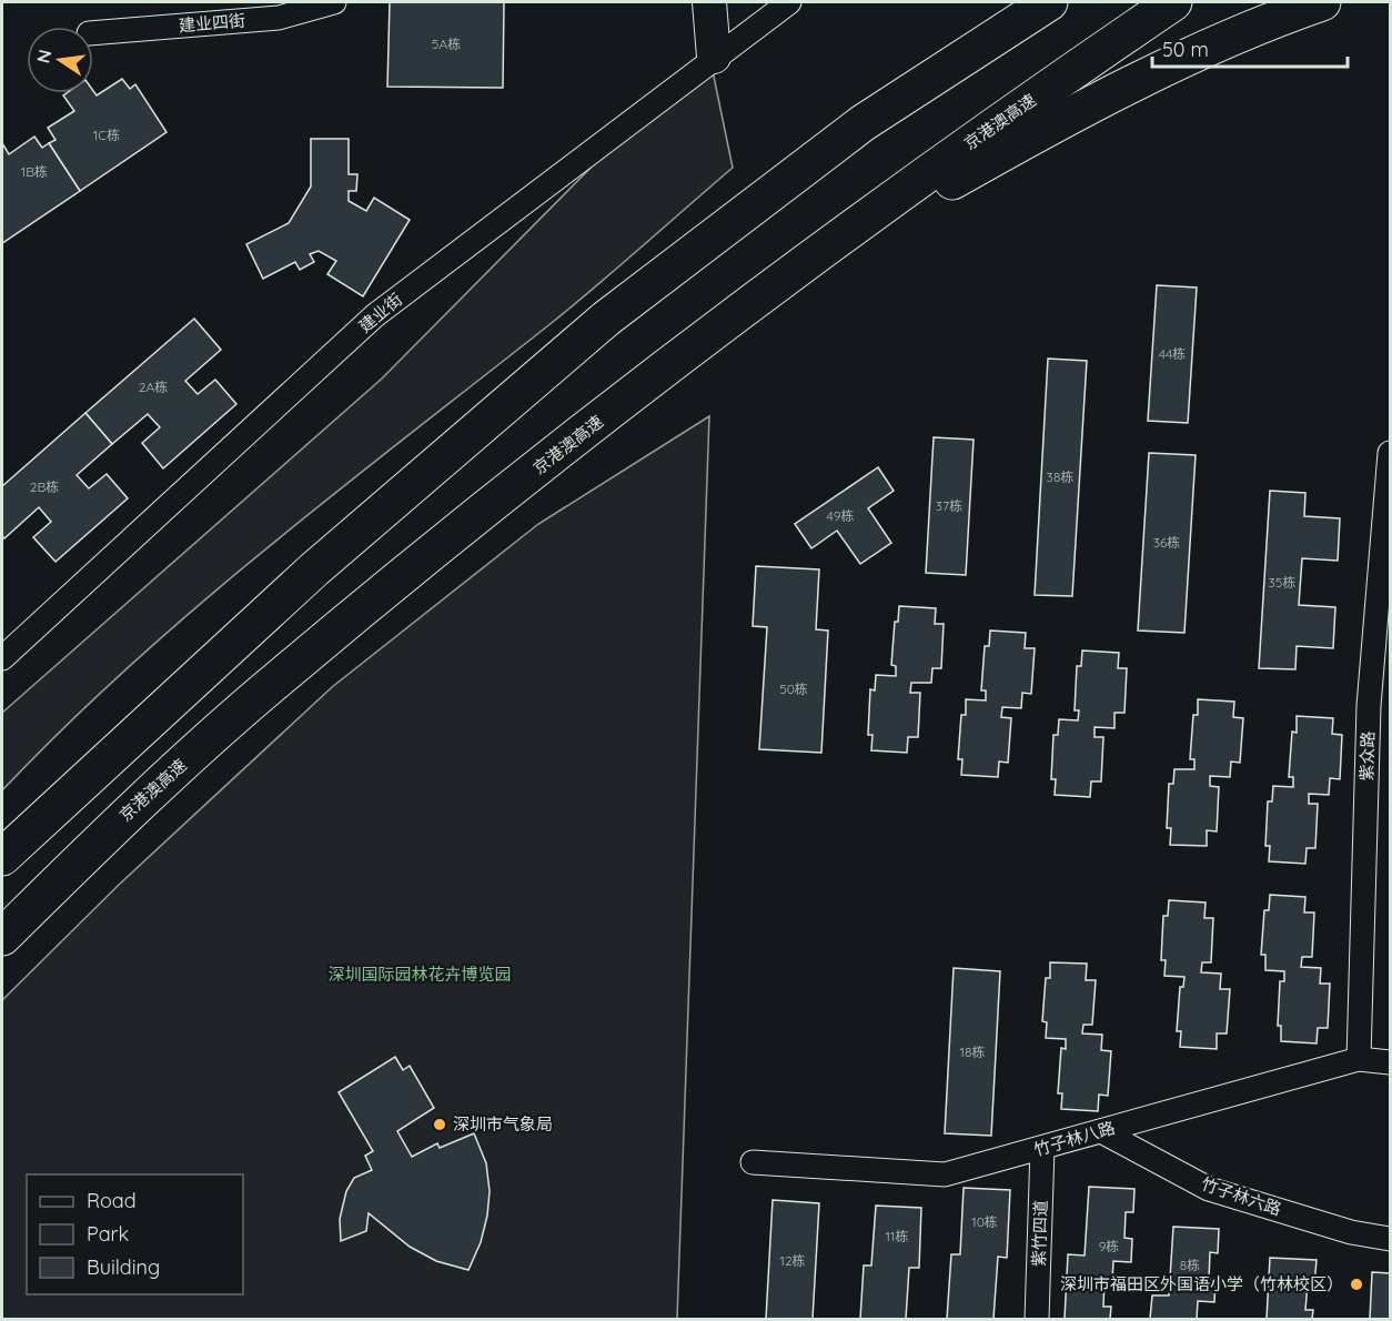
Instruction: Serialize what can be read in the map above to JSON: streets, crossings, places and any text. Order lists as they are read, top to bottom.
{
  "streets": {
    "highway": ["京港澳高速"],
    "street": [
      "建业四街",
      "建业街",
      "紫众路",
      "竹子林八路",
      "竹子林六路",
      "紫竹四道"
    ]
  },
  "crossings": [
    ["紫众路", "竹子林八路"],
    ["竹子林八路", "竹子林六路"],
    ["竹子林八路", "紫竹四道"]
  ],
  "parks": ["深圳国际园林花卉博览园"],
  "places": ["深圳市气象局", "深圳市福田区外国语小学（竹林校区）"],
  "house_numbers": [
    "5A栋",
    "1C栋",
    "1B栋",
    "44栋",
    "2A栋",
    "38栋",
    "2B栋",
    "37栋",
    "49栋",
    "36栋",
    "35栋",
    "50栋",
    "18栋",
    "10栋",
    "11栋",
    "9栋",
    "12栋",
    "8栋"
  ],
  "legend": ["Road", "Park", "Building"],
  "scale_bar": "50 m",
  "north": "left"
}
